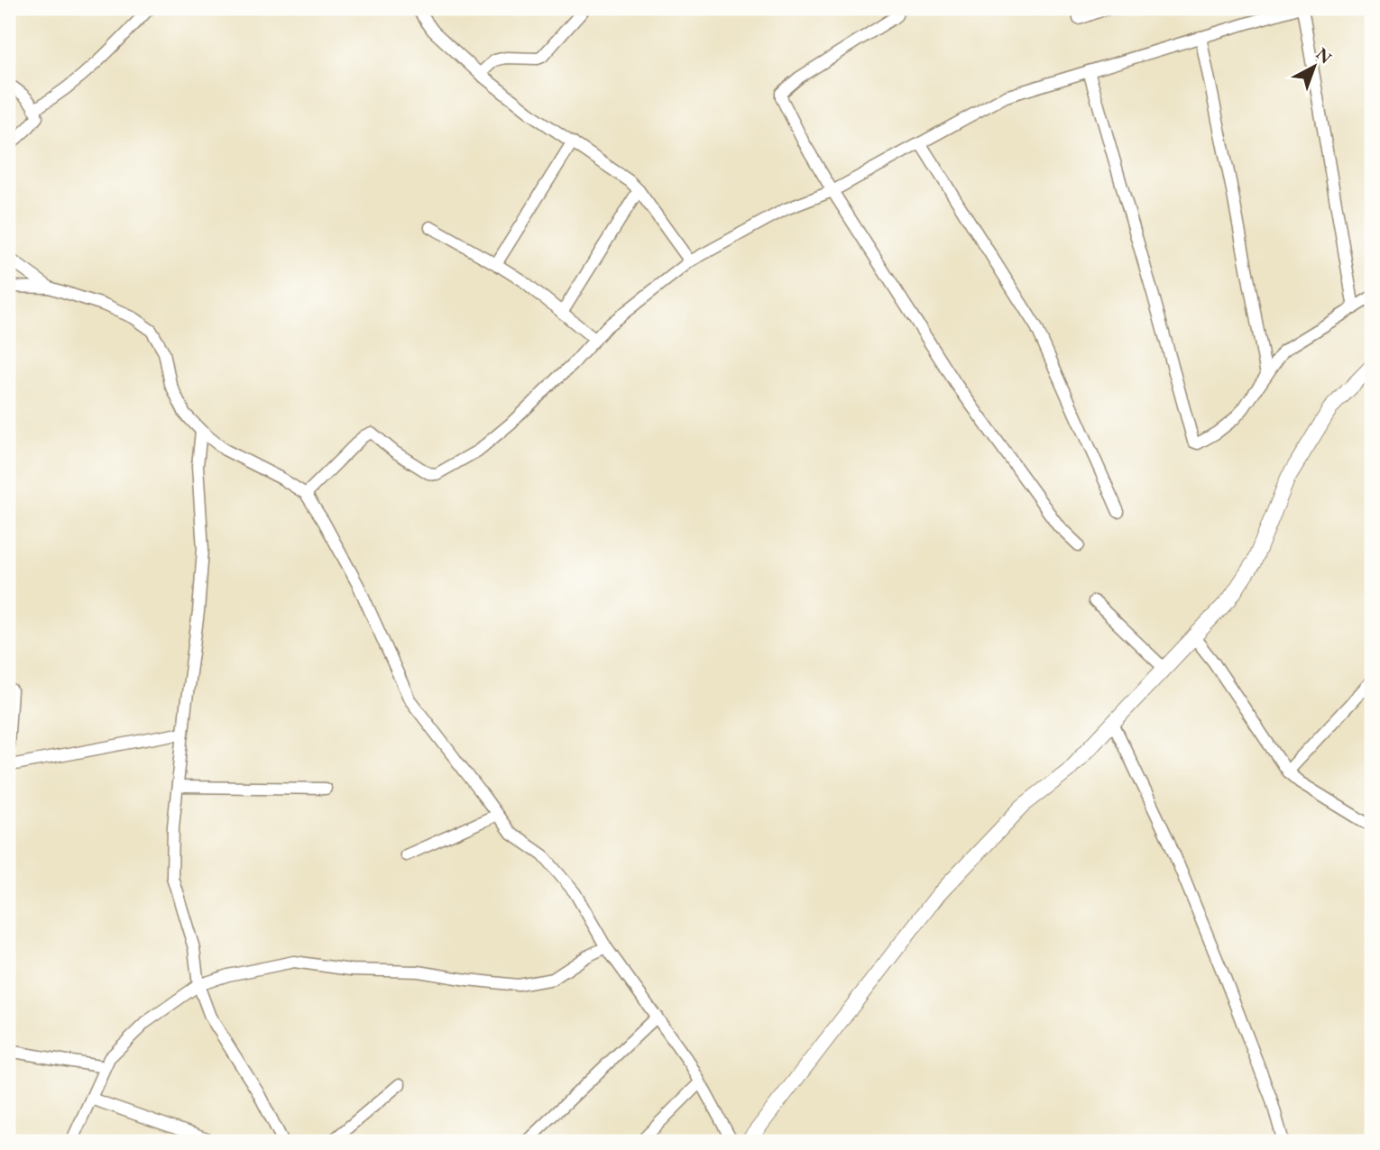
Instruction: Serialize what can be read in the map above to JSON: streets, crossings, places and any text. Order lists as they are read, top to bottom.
{
  "north": "top right"
}
